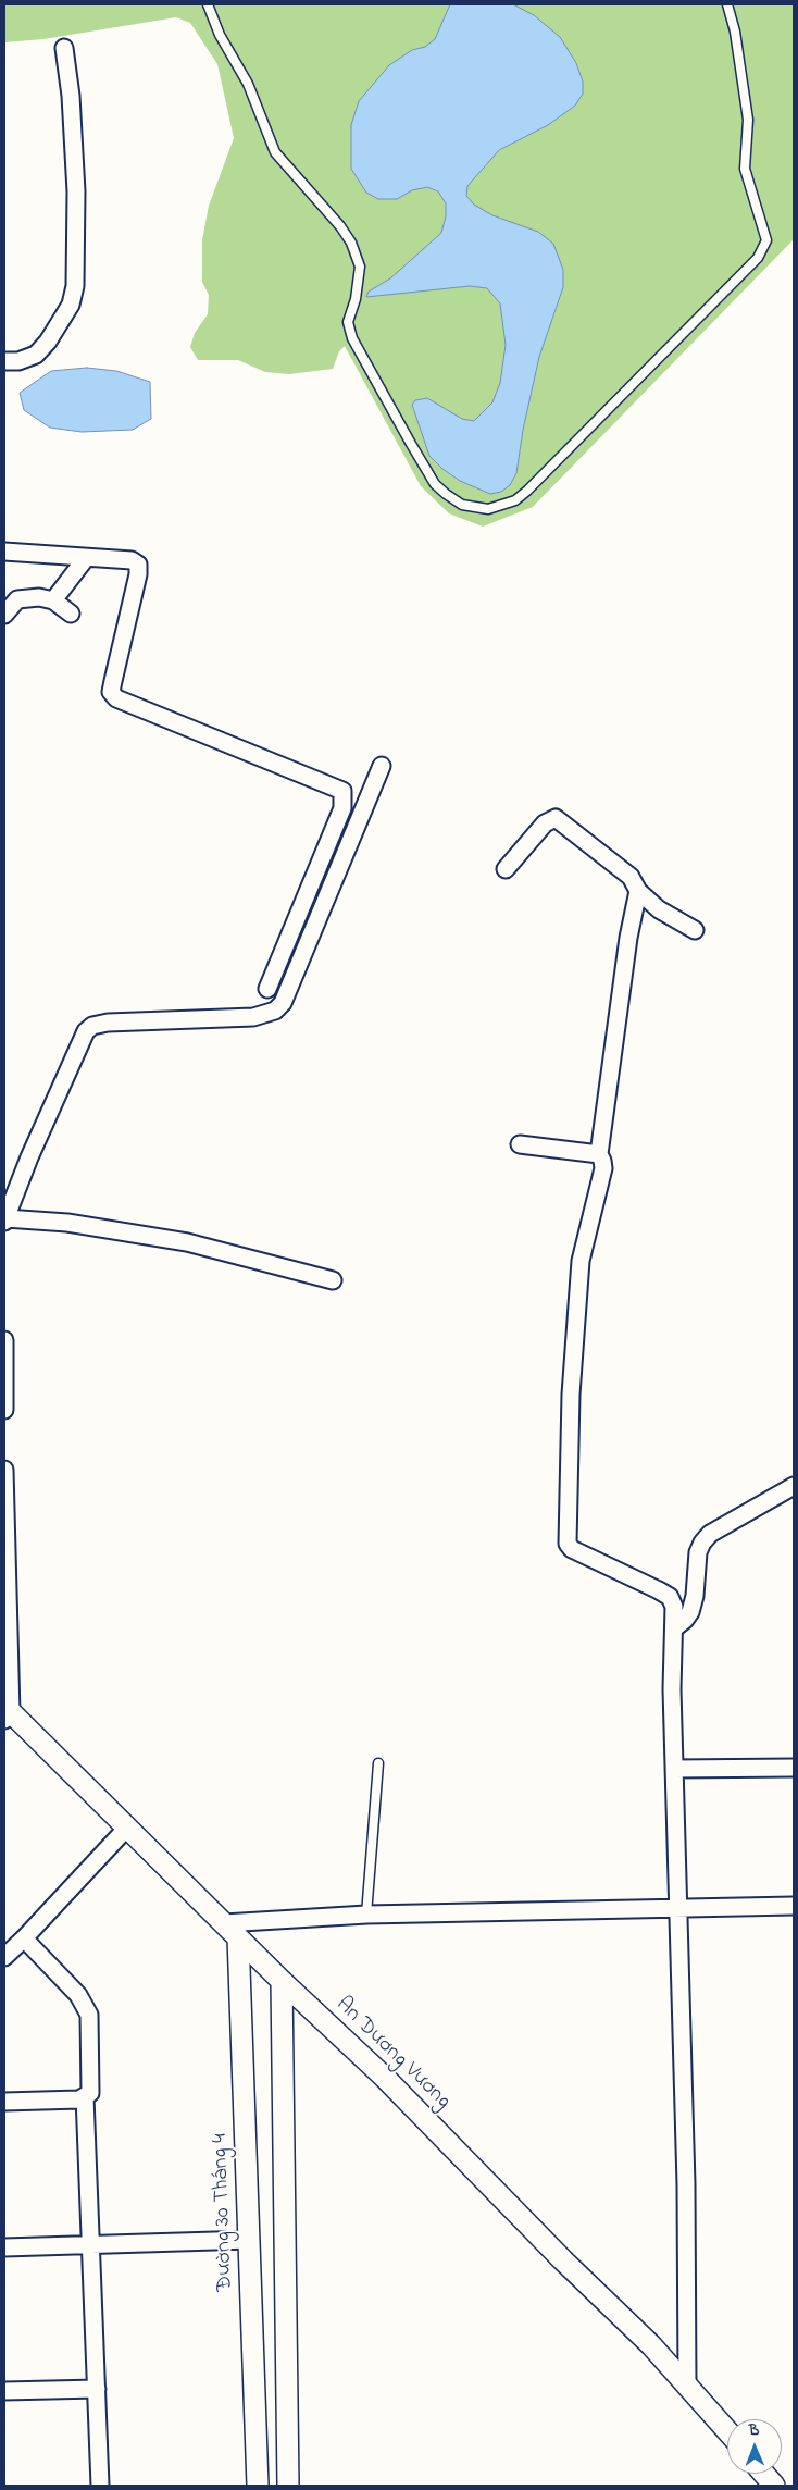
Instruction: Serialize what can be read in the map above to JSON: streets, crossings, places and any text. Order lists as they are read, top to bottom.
{
  "streets": {
    "street": ["An Dương Vương", "Đường 30 Tháng 4"]
  },
  "crossings": [
    ["An Dương Vương", "Đường 30 Tháng 4"]
  ],
  "north": "top"
}
